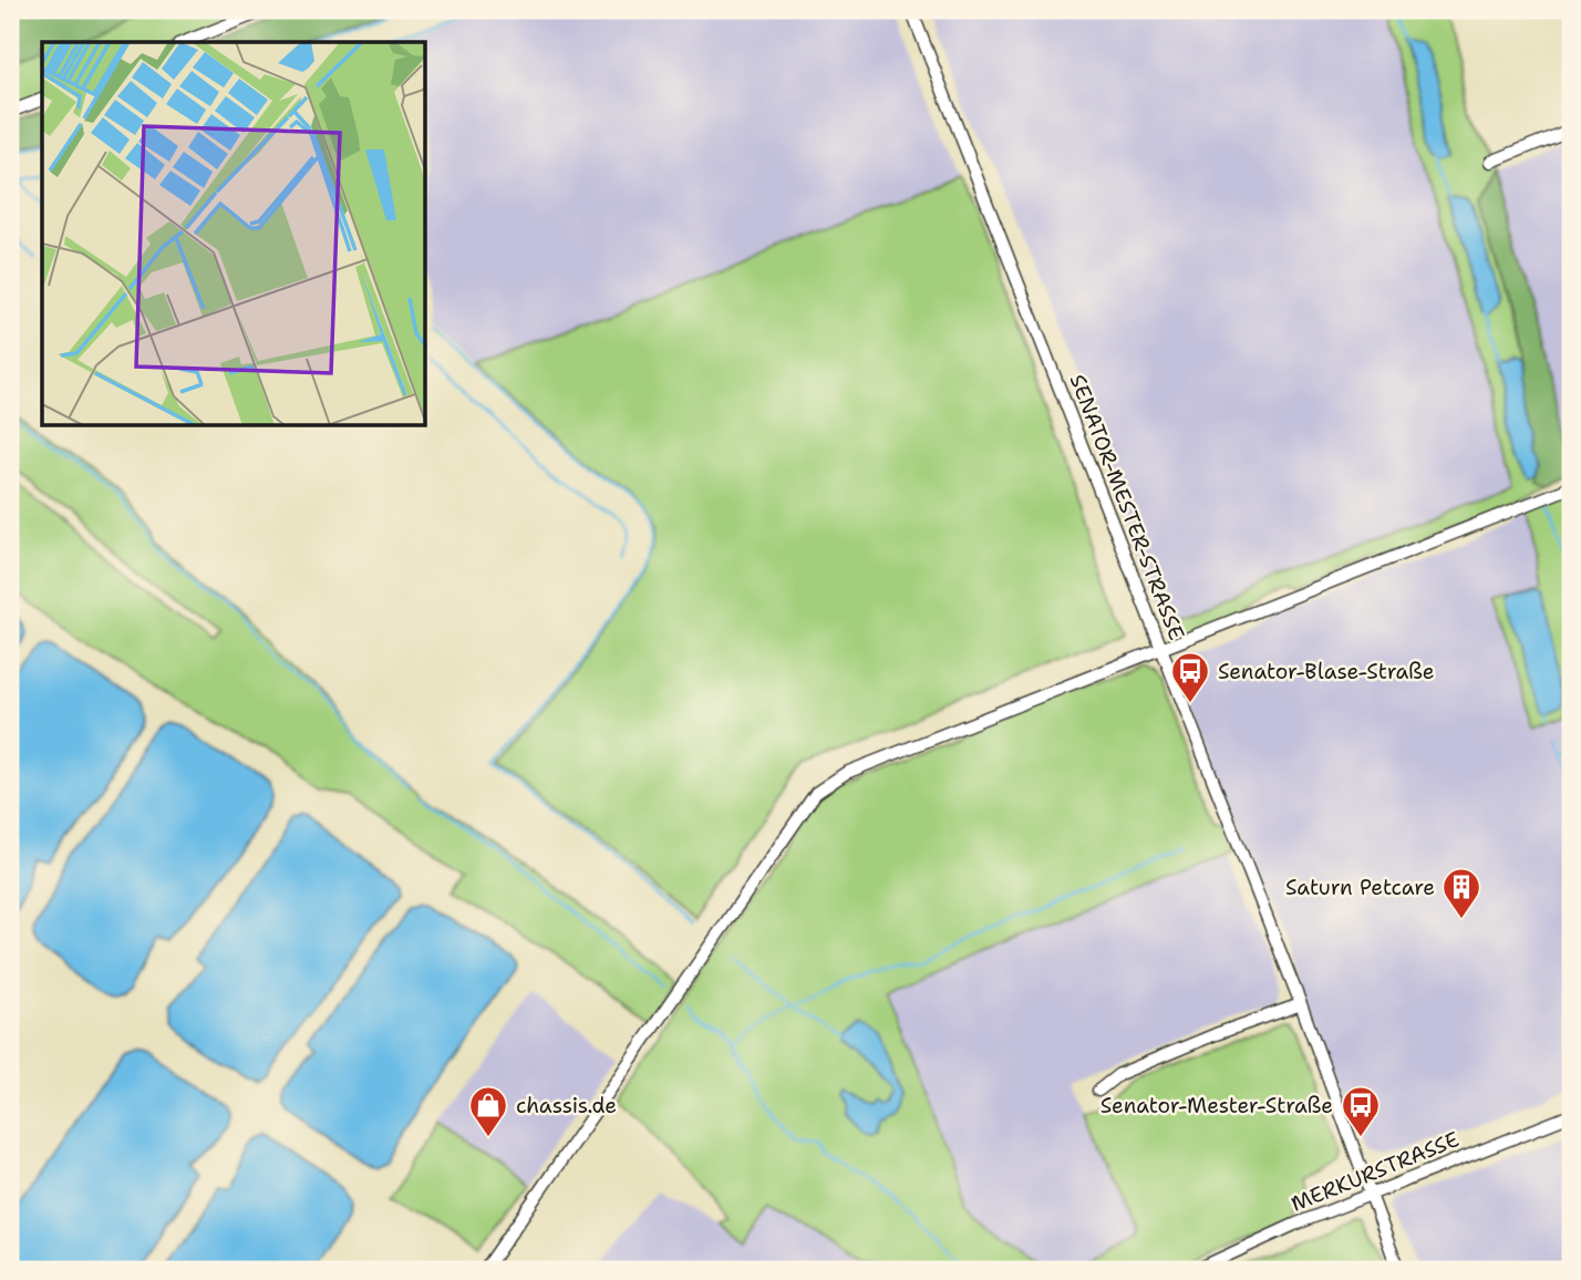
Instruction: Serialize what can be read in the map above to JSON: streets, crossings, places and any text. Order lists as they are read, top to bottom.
{
  "streets": {
    "street": ["SENATOR-MESTER-STRASSE", "MERKURSTRASSE"]
  },
  "crossings": [
    ["SENATOR-MESTER-STRASSE", "MERKURSTRASSE"]
  ],
  "places": {
    "bus stop": ["Senator-Blase-Straße", "Senator-Mester-Straße"],
    "building": ["Saturn Petcare"],
    "shop": ["chassis.de"]
  }
}
